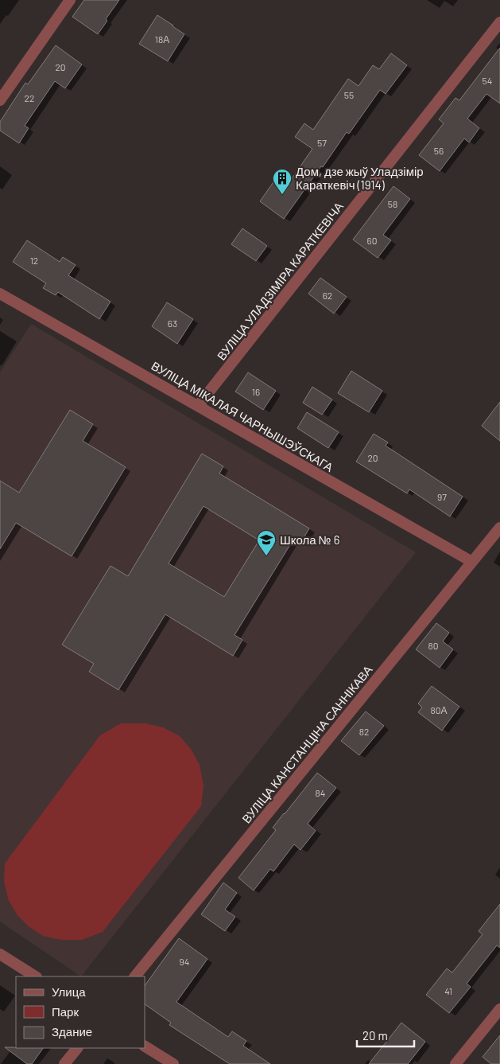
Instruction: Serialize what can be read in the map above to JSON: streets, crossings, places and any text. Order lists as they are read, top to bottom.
{
  "streets": {
    "street": ["ВУЛІЦА УЛАДЗІМІРА КАРАТКЕВІЧА", "ВУЛІЦА МІКАЛАЯ ЧАРНЫШЭЎСКАГА", "ВУЛІЦА КАНСТАНЦІНА САННІКАВА"]
  },
  "crossings": [
    ["ВУЛІЦА УЛАДЗІМІРА КАРАТКЕВІЧА", "ВУЛІЦА МІКАЛАЯ ЧАРНЫШЭЎСКАГА"],
    ["ВУЛІЦА МІКАЛАЯ ЧАРНЫШЭЎСКАГА", "ВУЛІЦА КАНСТАНЦІНА САННІКАВА"]
  ],
  "places": {
    "building": ["Дом, дзе жыў Уладзімір Караткевіч (1914)"],
    "school or university": ["Школа № 6"]
  },
  "house_numbers": [
    "18А",
    "20",
    "54",
    "55",
    "22",
    "57",
    "56",
    "58",
    "60",
    "12",
    "62",
    "63",
    "16",
    "20",
    "97",
    "80",
    "80А",
    "82",
    "84",
    "94",
    "41"
  ],
  "legend": ["Улица", "Парк", "Здание"],
  "scale_bar": "20 m"
}
